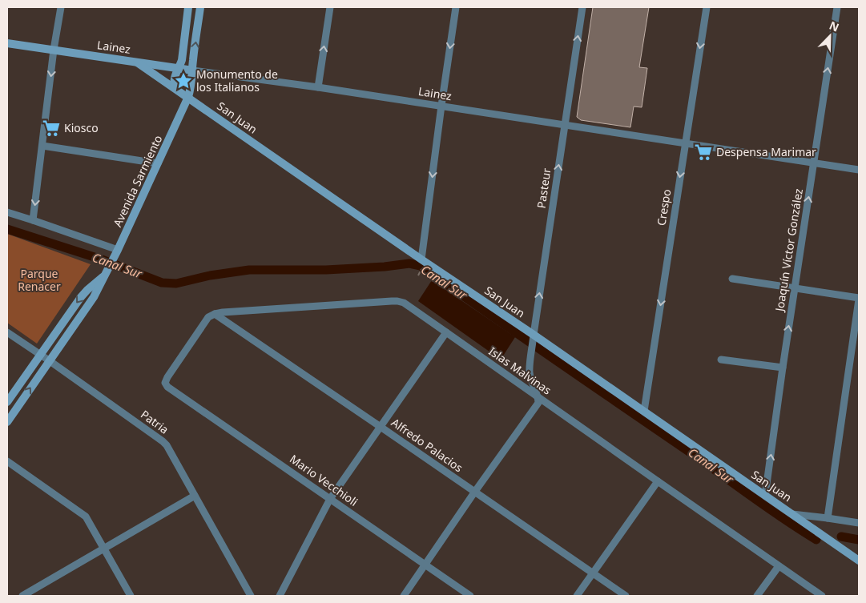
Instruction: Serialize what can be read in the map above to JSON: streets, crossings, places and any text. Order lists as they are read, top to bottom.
{
  "streets": {
    "street": [
      "Lainez",
      "San Juan",
      "Avenida Sarmiento",
      "Pasteur",
      "Crespo",
      "Joaquín Víctor González",
      "Islas Malvinas",
      "Patria",
      "Alfredo Palacios",
      "Mario Vecchioli"
    ]
  },
  "crossings": [
    ["Lainez", "San Juan"],
    ["Lainez", "Avenida Sarmiento"],
    ["Lainez", "Pasteur"],
    ["Lainez", "Crespo"],
    ["Lainez", "Joaquín Víctor González"],
    ["San Juan", "Avenida Sarmiento"],
    ["San Juan", "Pasteur"],
    ["San Juan", "Crespo"],
    ["San Juan", "Joaquín Víctor González"],
    ["Avenida Sarmiento", "Patria"],
    ["Pasteur", "Islas Malvinas"],
    ["Islas Malvinas", "Alfredo Palacios"],
    ["Islas Malvinas", "Mario Vecchioli"],
    ["Alfredo Palacios", "Mario Vecchioli"]
  ],
  "one_way": ["Pasteur", "Crespo", "Joaquín Víctor González"],
  "water": ["Canal Sur"],
  "parks": ["Parque Renacer"],
  "places": {
    "place": ["Monumento de los Italianos"],
    "supermarket": ["Kiosco", "Despensa Marimar"]
  },
  "north": "top right"
}
